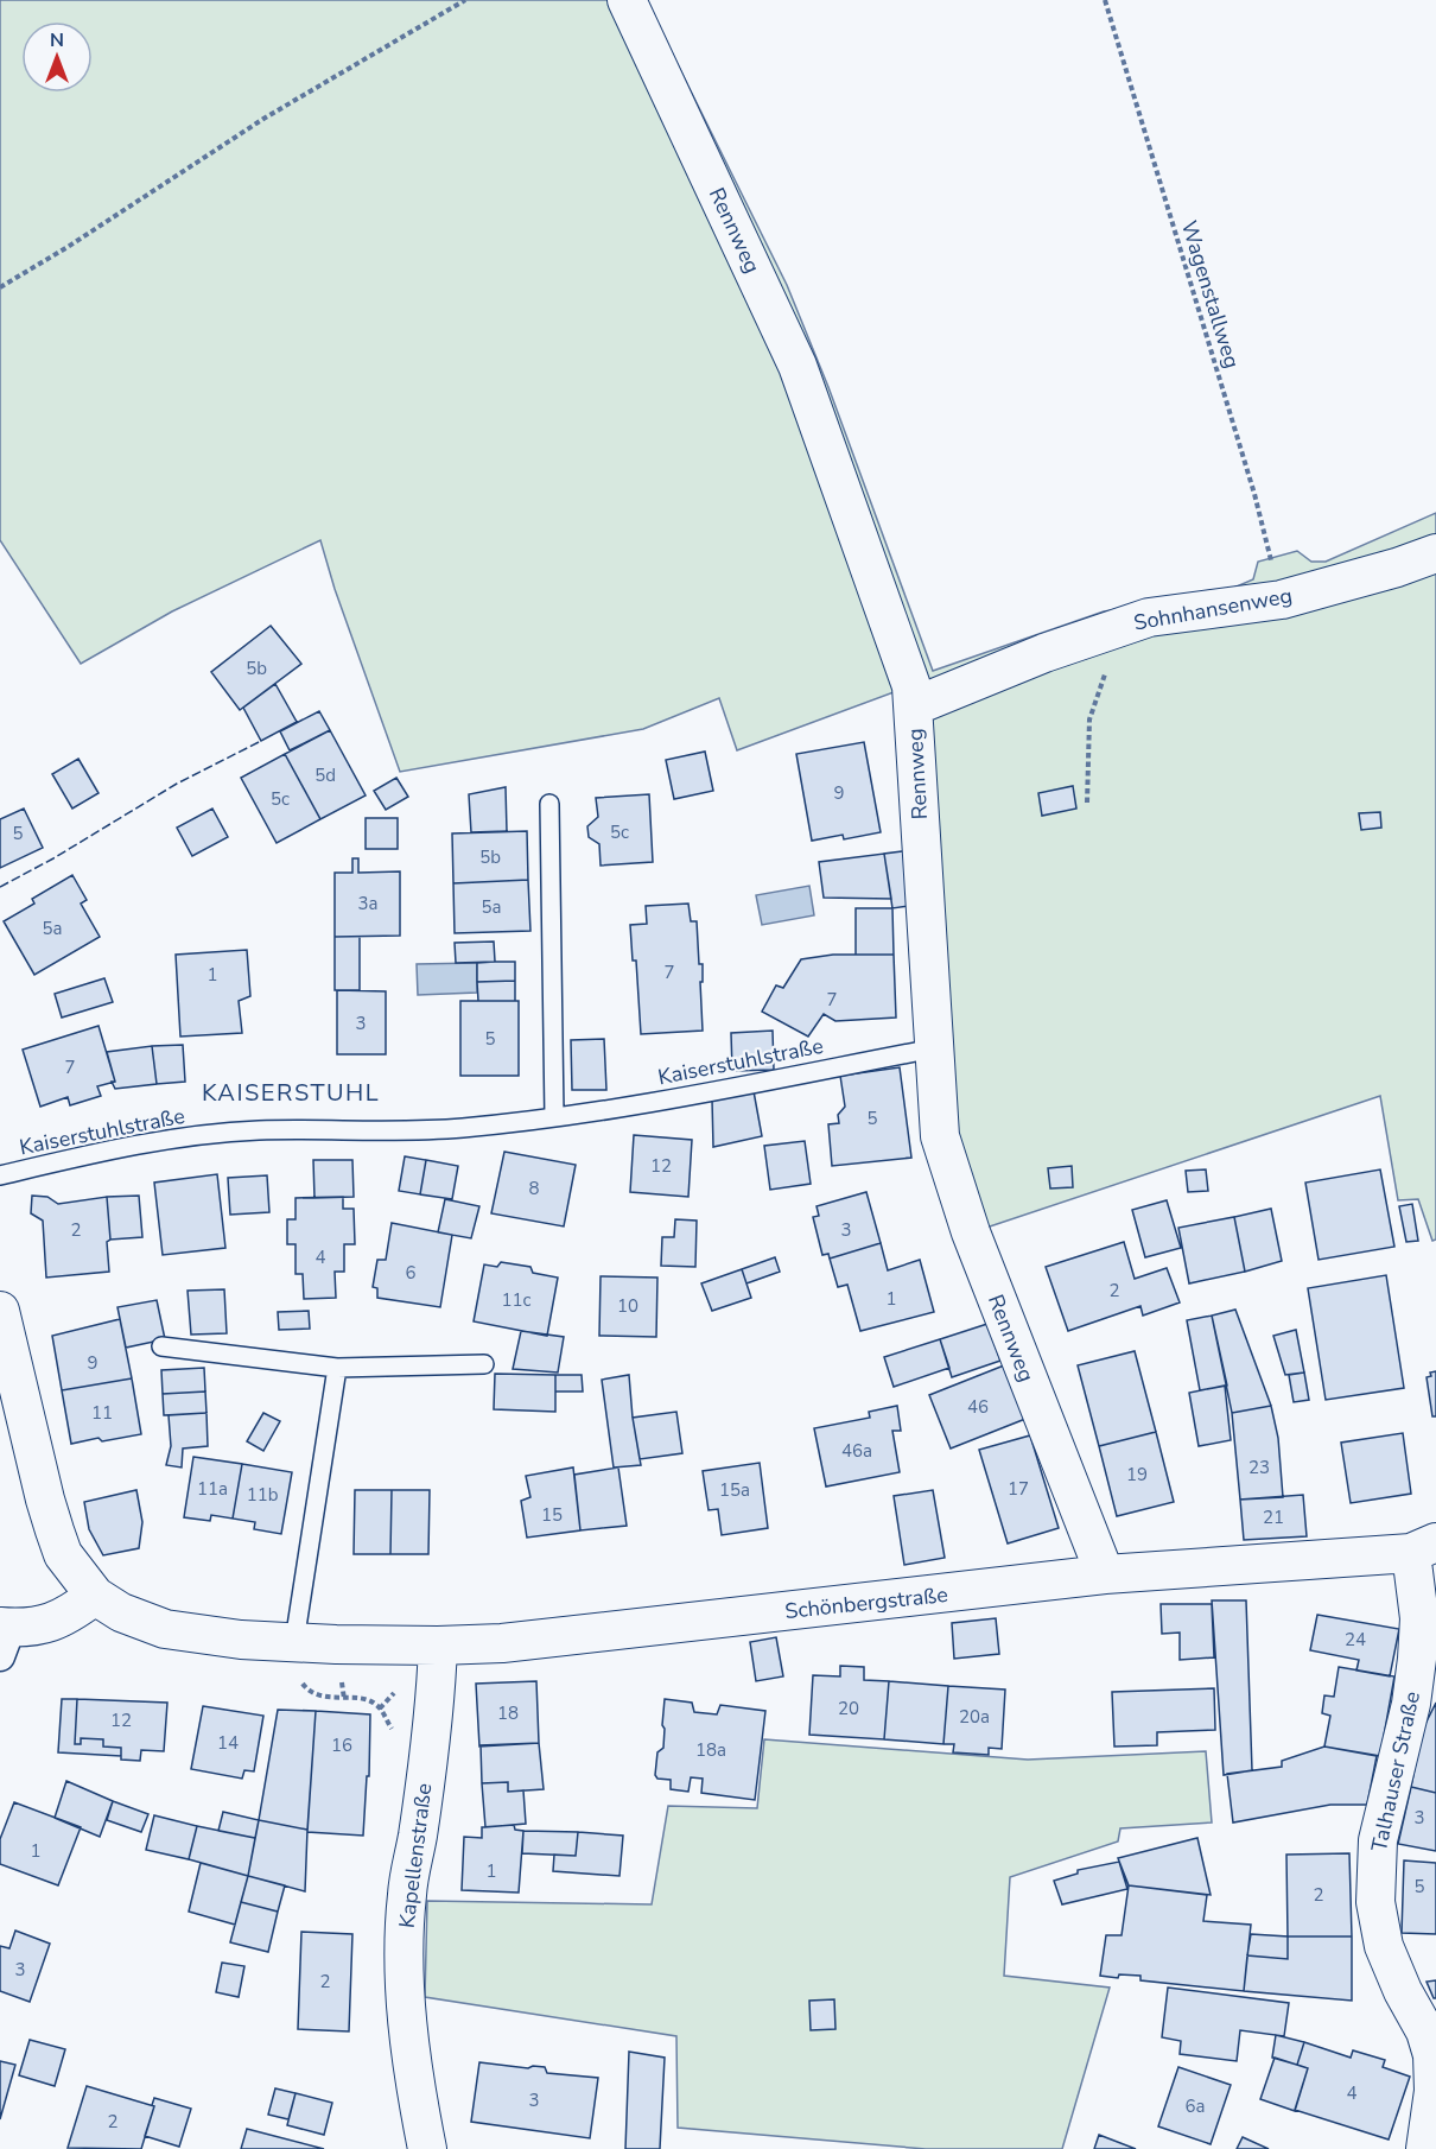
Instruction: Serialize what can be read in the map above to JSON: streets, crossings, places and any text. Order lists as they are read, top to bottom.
{
  "streets": {
    "street": [
      "Rennweg",
      "Sohnhansenweg",
      "Schönbergstraße",
      "Talhauser Straße",
      "Kapellenstraße"
    ],
    "lane": ["Kaiserstuhlstraße"],
    "path": ["Wagenstallweg"]
  },
  "crossings": [
    ["Rennweg", "Sohnhansenweg"],
    ["Rennweg", "Kaiserstuhlstraße"],
    ["Rennweg", "Schönbergstraße"],
    ["Wagenstallweg", "Sohnhansenweg"],
    ["Schönbergstraße", "Talhauser Straße"],
    ["Schönbergstraße", "Kapellenstraße"]
  ],
  "districts": ["KAISERSTUHL"],
  "house_numbers": [
    "5b",
    "5d",
    "9",
    "5c",
    "5c",
    "5",
    "5b",
    "3a",
    "5a",
    "5a",
    "7",
    "1",
    "7",
    "3",
    "5",
    "7",
    "5",
    "12",
    "8",
    "2",
    "3",
    "4",
    "6",
    "2",
    "1",
    "11c",
    "10",
    "9",
    "46",
    "11",
    "46a",
    "23",
    "19",
    "11a",
    "17",
    "15a",
    "11b",
    "15",
    "21",
    "24",
    "20",
    "18",
    "20a",
    "12",
    "14",
    "16",
    "18a",
    "3",
    "1",
    "1",
    "5",
    "2",
    "3",
    "2",
    "4",
    "3",
    "6a",
    "2"
  ],
  "north": "top"
}
